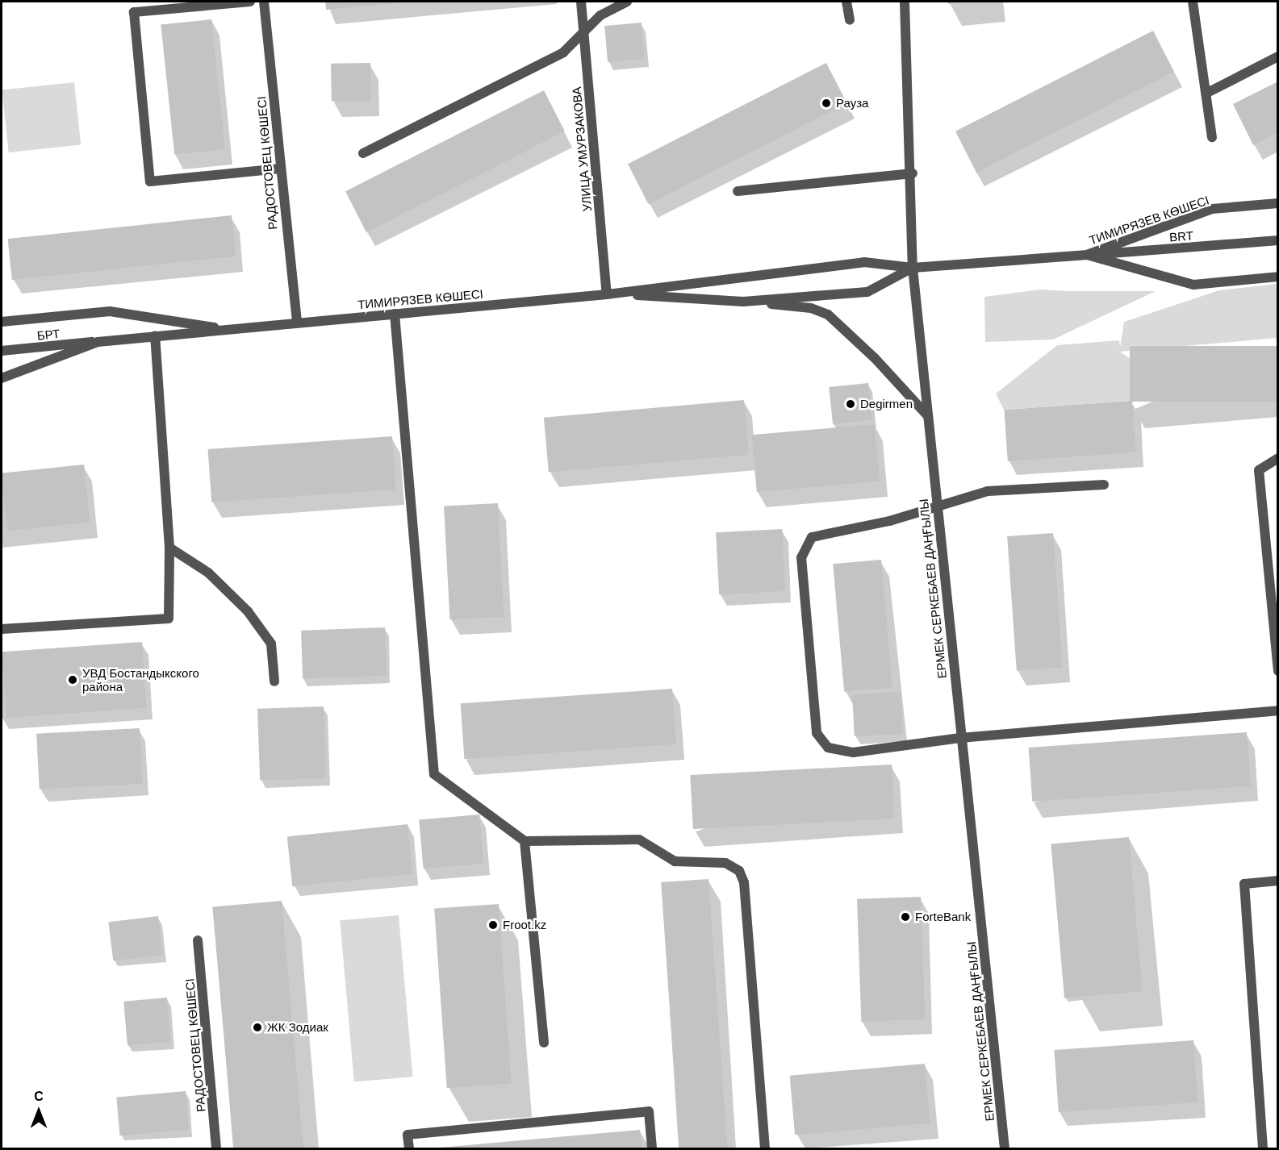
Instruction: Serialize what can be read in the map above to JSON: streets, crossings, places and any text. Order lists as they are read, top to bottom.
{
  "streets": {
    "street": [
      "УЛИЦА УМУРЗАКОВА",
      "РАДОСТОВЕЦ КӨШЕСІ",
      "ТИМИРЯЗЕВ КӨШЕСІ",
      "BRT",
      "БРТ",
      "ЕРМЕК СЕРКЕБАЕВ ДАҢҒЫЛЫ"
    ]
  },
  "crossings": [
    ["УЛИЦА УМУРЗАКОВА", "ТИМИРЯЗЕВ КӨШЕСІ"],
    ["РАДОСТОВЕЦ КӨШЕСІ", "ТИМИРЯЗЕВ КӨШЕСІ"],
    ["ТИМИРЯЗЕВ КӨШЕСІ", "BRT"],
    ["ТИМИРЯЗЕВ КӨШЕСІ", "БРТ"],
    ["ТИМИРЯЗЕВ КӨШЕСІ", "ЕРМЕК СЕРКЕБАЕВ ДАҢҒЫЛЫ"]
  ],
  "places": [
    "Рауза",
    "Degirmen",
    "УВД Бостандыкского района",
    "ForteBank",
    "Froot.kz",
    "ЖК Зодиак"
  ],
  "north": "top"
}
